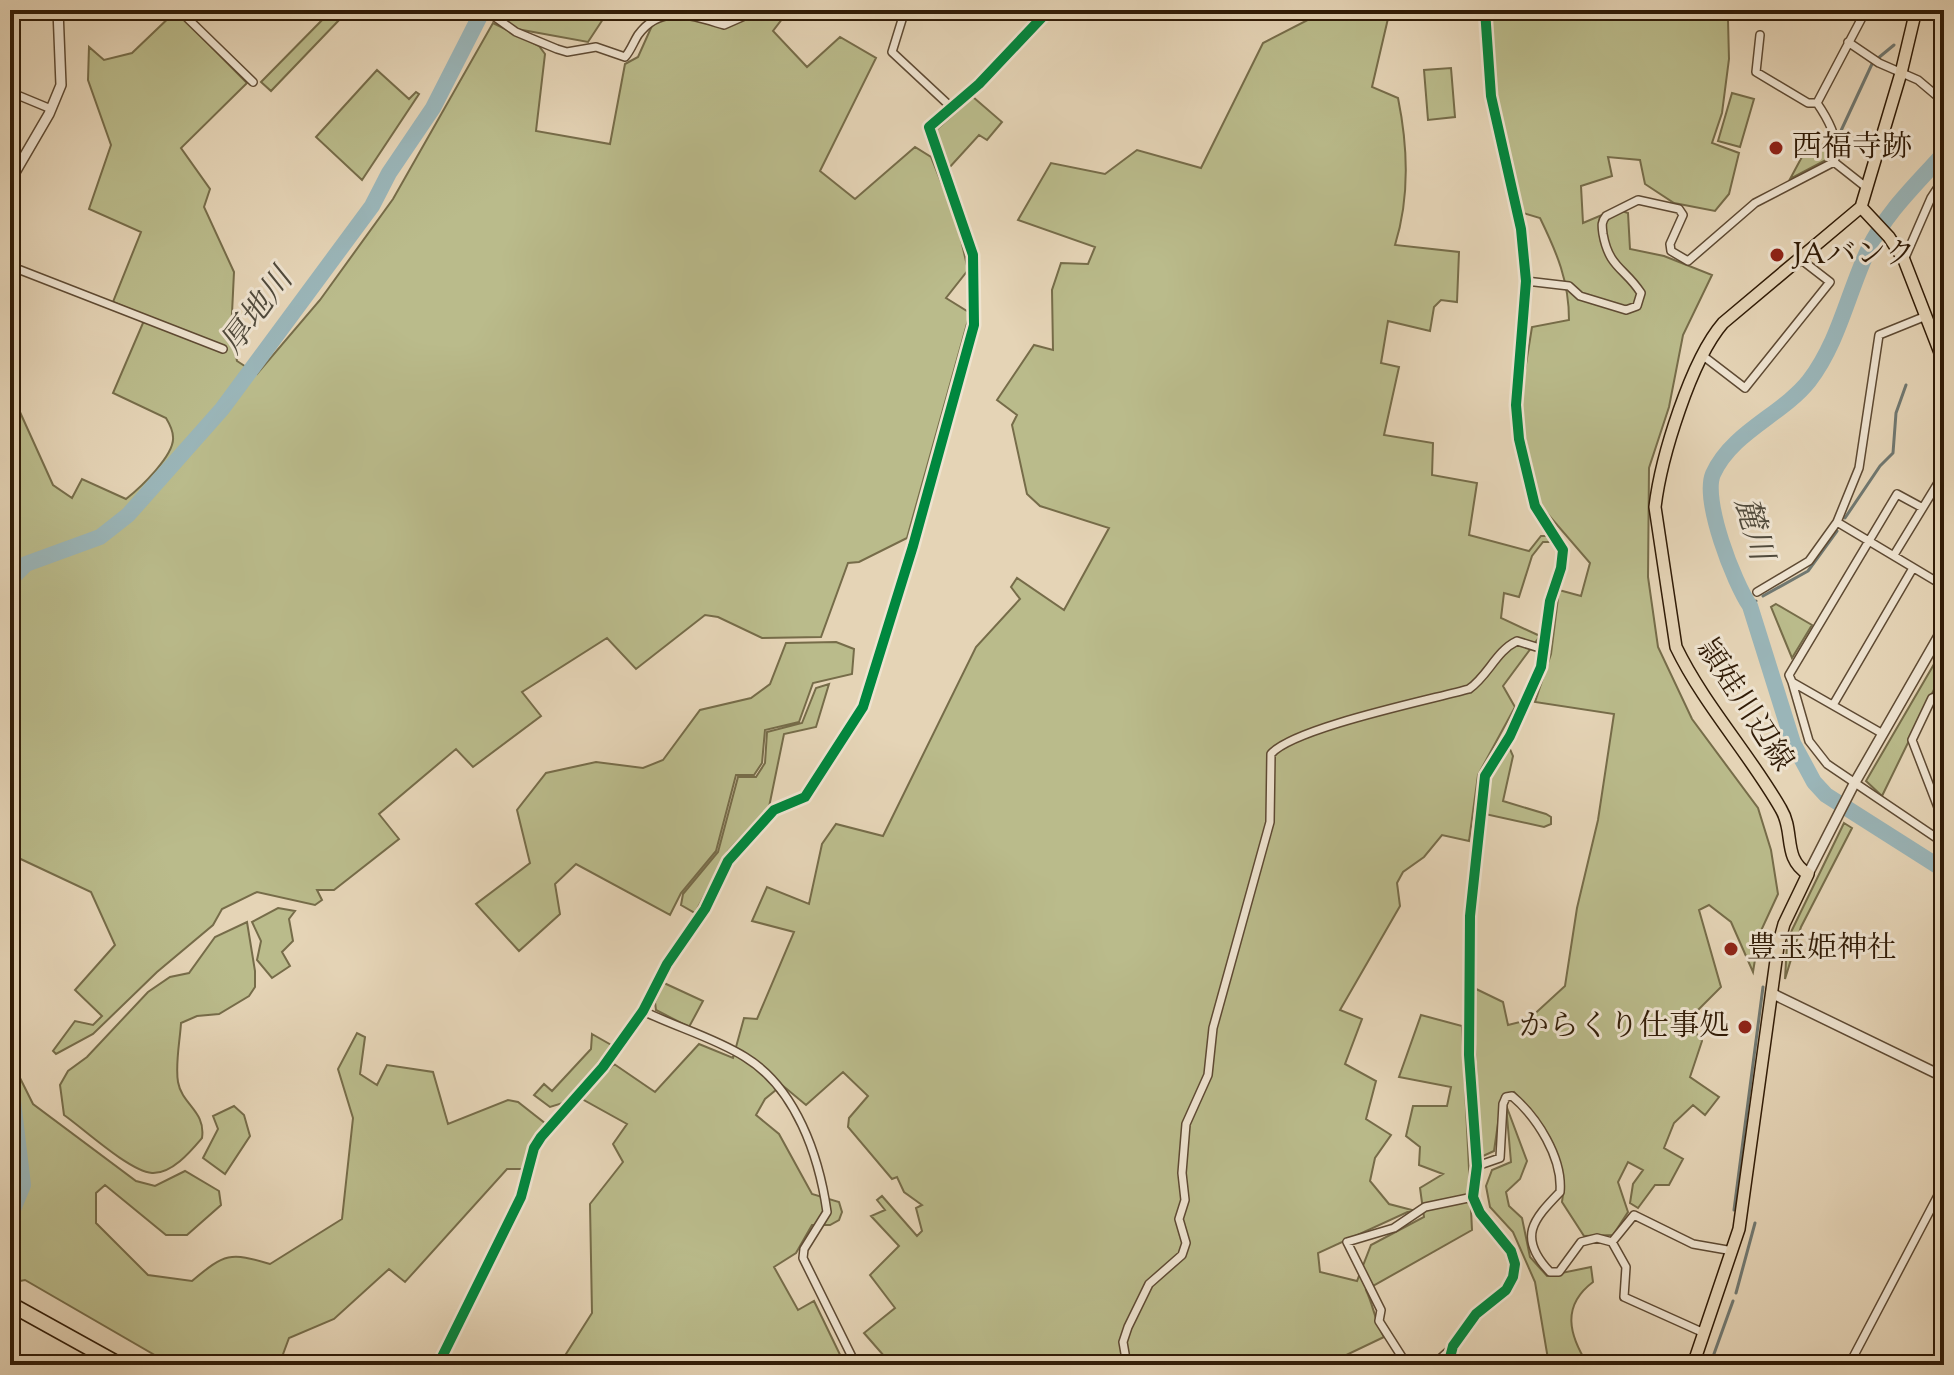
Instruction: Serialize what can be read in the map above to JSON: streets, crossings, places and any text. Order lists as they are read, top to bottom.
{
  "streets": {
    "main road": ["頴娃川辺線"]
  },
  "water": ["厚地川", "麓川"],
  "places": [
    "西福寺跡",
    "JAバンク",
    "豊玉姫神社",
    "からくり仕事処"
  ]
}
